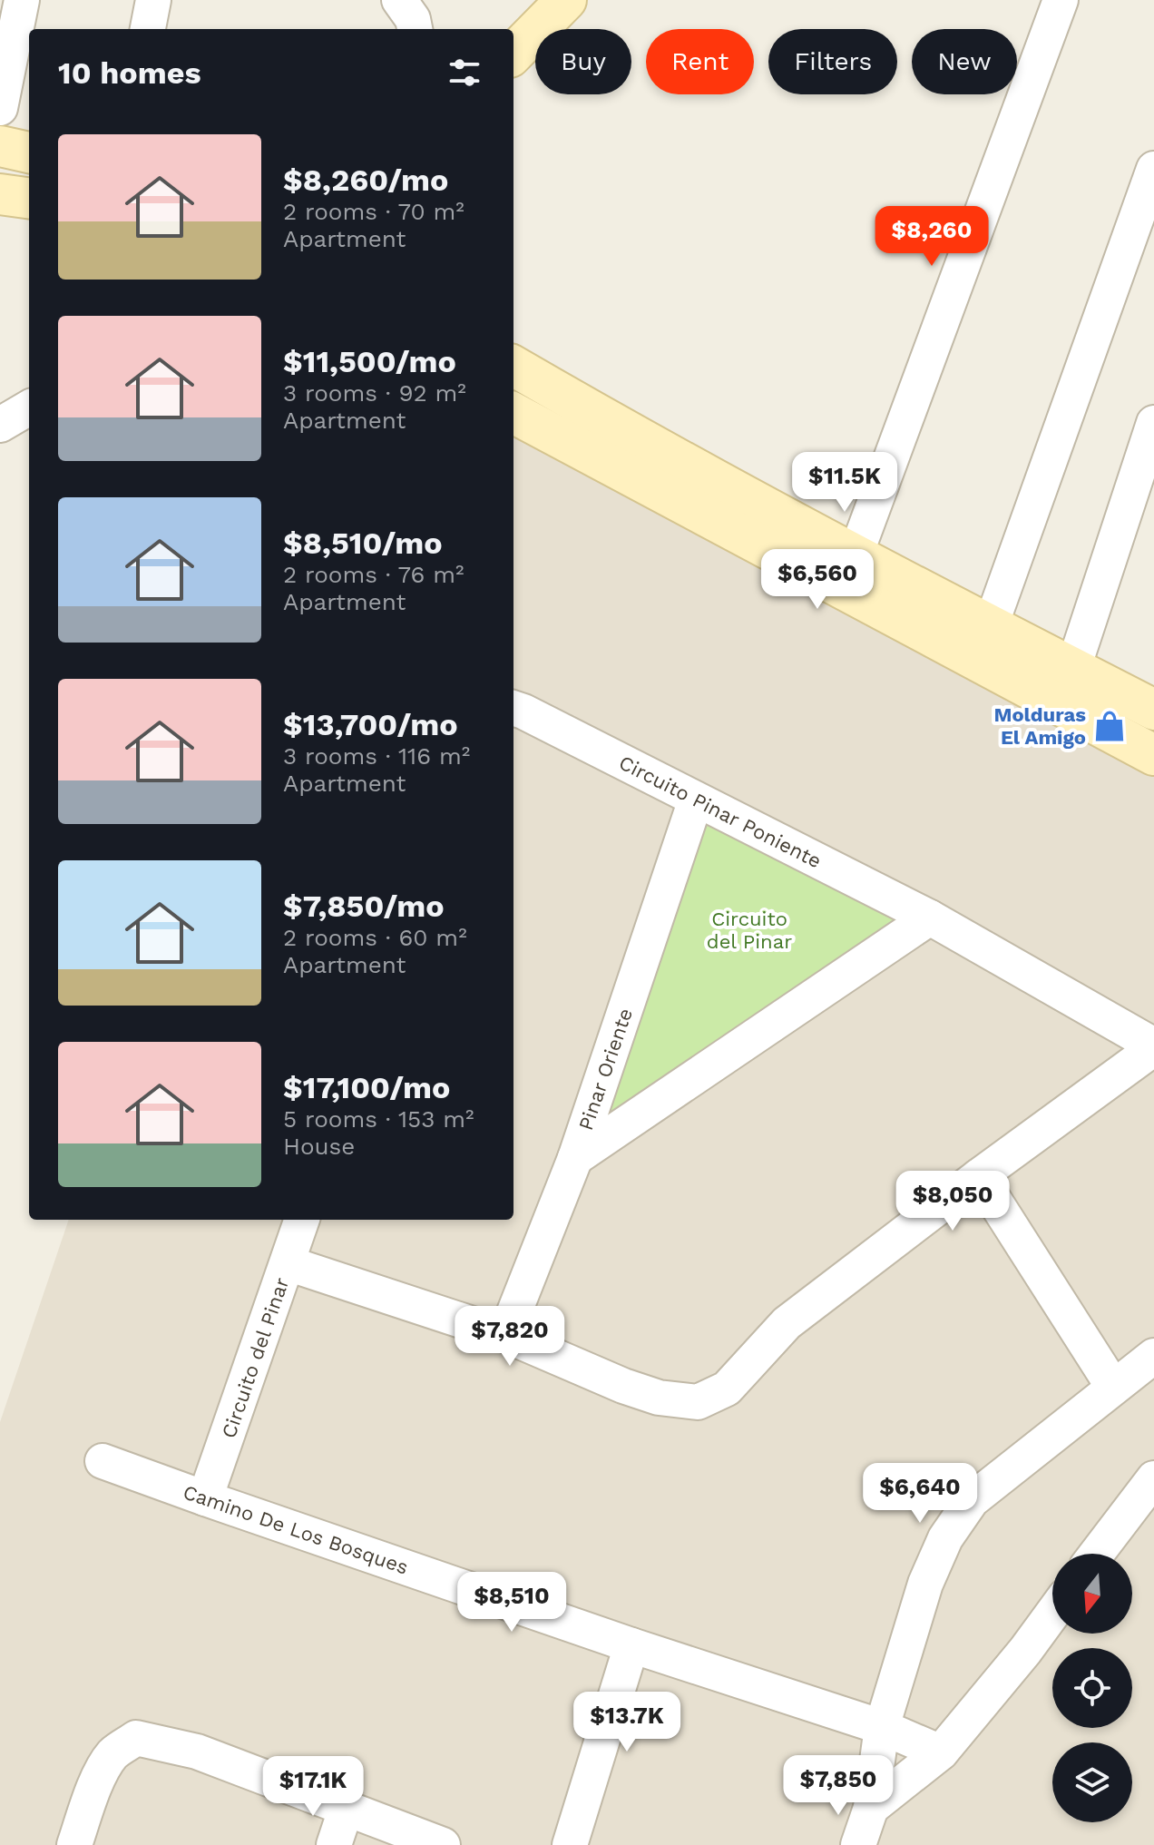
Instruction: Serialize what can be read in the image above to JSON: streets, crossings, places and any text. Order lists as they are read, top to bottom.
{
  "streets": {
    "street": [
      "Circuito Pinar Poniente",
      "Pinar Oriente",
      "Circuito del Pinar",
      "Camino De Los Bosques"
    ]
  },
  "crossings": [
    ["Circuito Pinar Poniente", "Pinar Oriente"],
    ["Circuito del Pinar", "Camino De Los Bosques"]
  ],
  "parks": ["Circuito del Pinar"],
  "places": {
    "shop": ["Molduras El Amigo"]
  },
  "north": "bottom",
  "page": {
    "chip": [
      "Buy",
      "Rent",
      "Filters",
      "New"
    ],
    "heading": "10 homes",
    "list": [
      {
        "name": "$8,260/mo",
        "note": "2 rooms · 70 m² · Apartment"
      },
      {
        "name": "$11,500/mo",
        "note": "3 rooms · 92 m² · Apartment"
      },
      {
        "name": "$8,510/mo",
        "note": "2 rooms · 76 m² · Apartment"
      },
      {
        "name": "$13,700/mo",
        "note": "3 rooms · 116 m² · Apartment"
      },
      {
        "name": "$7,850/mo",
        "note": "2 rooms · 60 m² · Apartment"
      },
      {
        "name": "$17,100/mo",
        "note": "5 rooms · 153 m² · House"
      }
    ],
    "price": [
      "$8,260",
      "$11.5K",
      "$6,560",
      "$8,050",
      "$7,820",
      "$6,640",
      "$8,510",
      "$13.7K",
      "$7,850",
      "$17.1K"
    ]
  }
}
